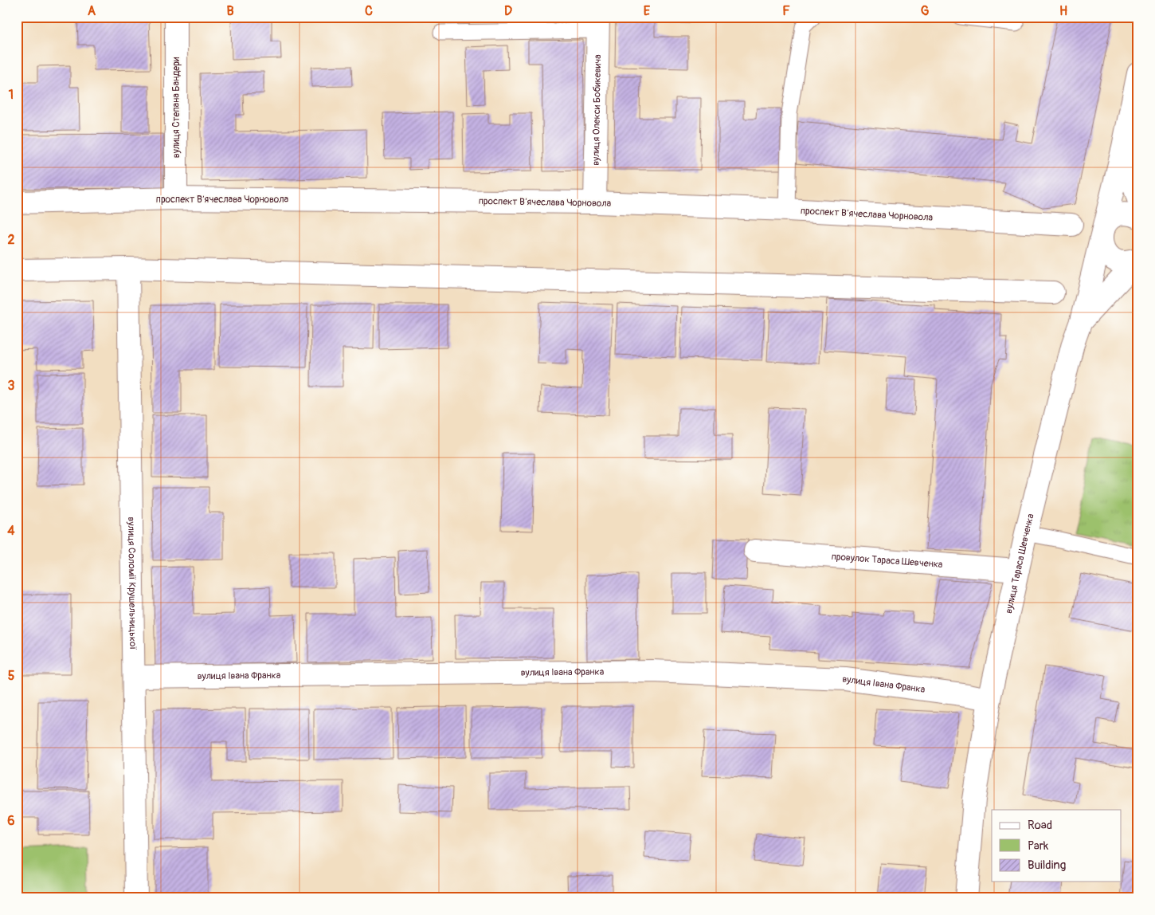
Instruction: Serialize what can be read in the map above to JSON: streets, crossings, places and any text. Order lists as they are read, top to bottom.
{
  "streets": {
    "street": [
      "вулиця Степана Бандери",
      "вулиця Олекси Бобикевича",
      "проспект Вʼячеслава Чорновола",
      "провулок Тараса Шевченка",
      "вулиця Тараса Шевченка",
      "вулиця Соломії Крушельницької",
      "вулиця Івана Франка"
    ]
  },
  "crossings": [
    ["вулиця Степана Бандери", "проспект Вʼячеслава Чорновола"],
    ["вулиця Олекси Бобикевича", "проспект Вʼячеслава Чорновола"],
    ["провулок Тараса Шевченка", "вулиця Тараса Шевченка"],
    ["вулиця Тараса Шевченка", "вулиця Івана Франка"],
    ["вулиця Соломії Крушельницької", "вулиця Івана Франка"]
  ],
  "legend": ["Road", "Park", "Building"],
  "grid": {
    "columns": [
      "A",
      "B",
      "C",
      "D",
      "E",
      "F",
      "G",
      "H"
    ],
    "rows": [
      "1",
      "2",
      "3",
      "4",
      "5",
      "6"
    ]
  }
}
